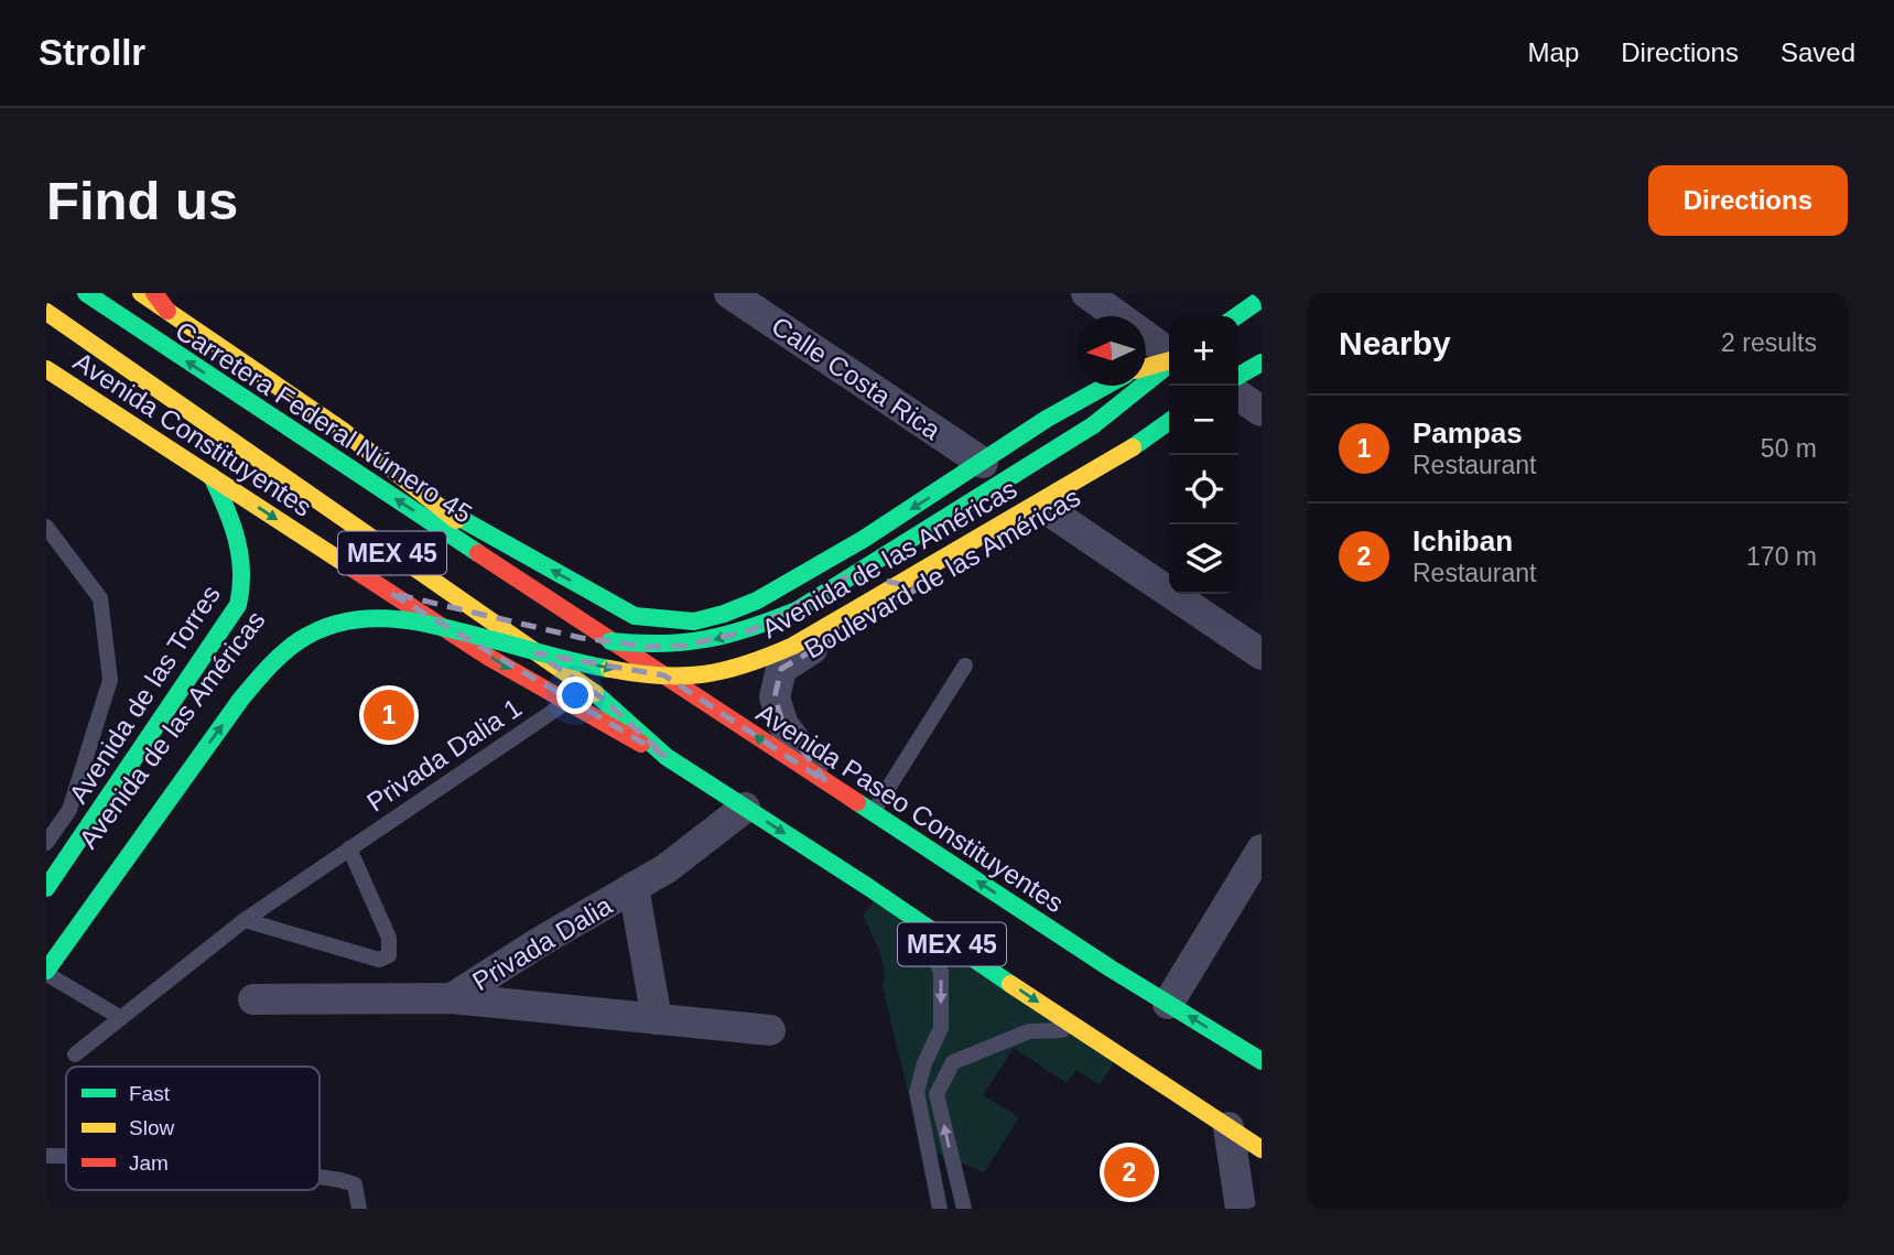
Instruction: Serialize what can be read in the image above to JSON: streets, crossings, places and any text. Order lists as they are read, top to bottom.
{
  "streets": {
    "main road": [
      "Carretera Federal Número 45",
      "Avenida Constituyentes",
      "MEX 45",
      "Avenida de las Américas",
      "Avenida de las Torres",
      "Avenida Paseo Constituyentes"
    ],
    "street": ["Calle Costa Rica", "Boulevard de las Américas", "Privada Dalia"],
    "lane": ["Privada Dalia 1"]
  },
  "crossings": [
    ["Carretera Federal Número 45", "MEX 45"],
    ["Carretera Federal Número 45", "Avenida Paseo Constituyentes"],
    ["Avenida Constituyentes", "MEX 45"],
    ["Avenida Constituyentes", "Avenida de las Torres"],
    ["Avenida Constituyentes", "Privada Dalia 1"],
    ["MEX 45", "Avenida Paseo Constituyentes"],
    ["MEX 45", "Privada Dalia"],
    ["Boulevard de las Américas", "Avenida Paseo Constituyentes"]
  ],
  "legend": ["Fast", "Slow", "Jam"],
  "north": "left",
  "page": {
    "header": "Strollr",
    "nav": ["Map", "Directions", "Saved"],
    "buttons": "Directions",
    "title": "Find us",
    "heading": ["Nearby", "2 results"],
    "map_buttons": ["+", "−"],
    "list": [
      {
        "mark": "1",
        "name": "Pampas",
        "note": "Restaurant",
        "value": "50 m"
      },
      {
        "mark": "2",
        "name": "Ichiban",
        "note": "Restaurant",
        "value": "170 m"
      }
    ],
    "pins": ["1", "2"]
  }
}
